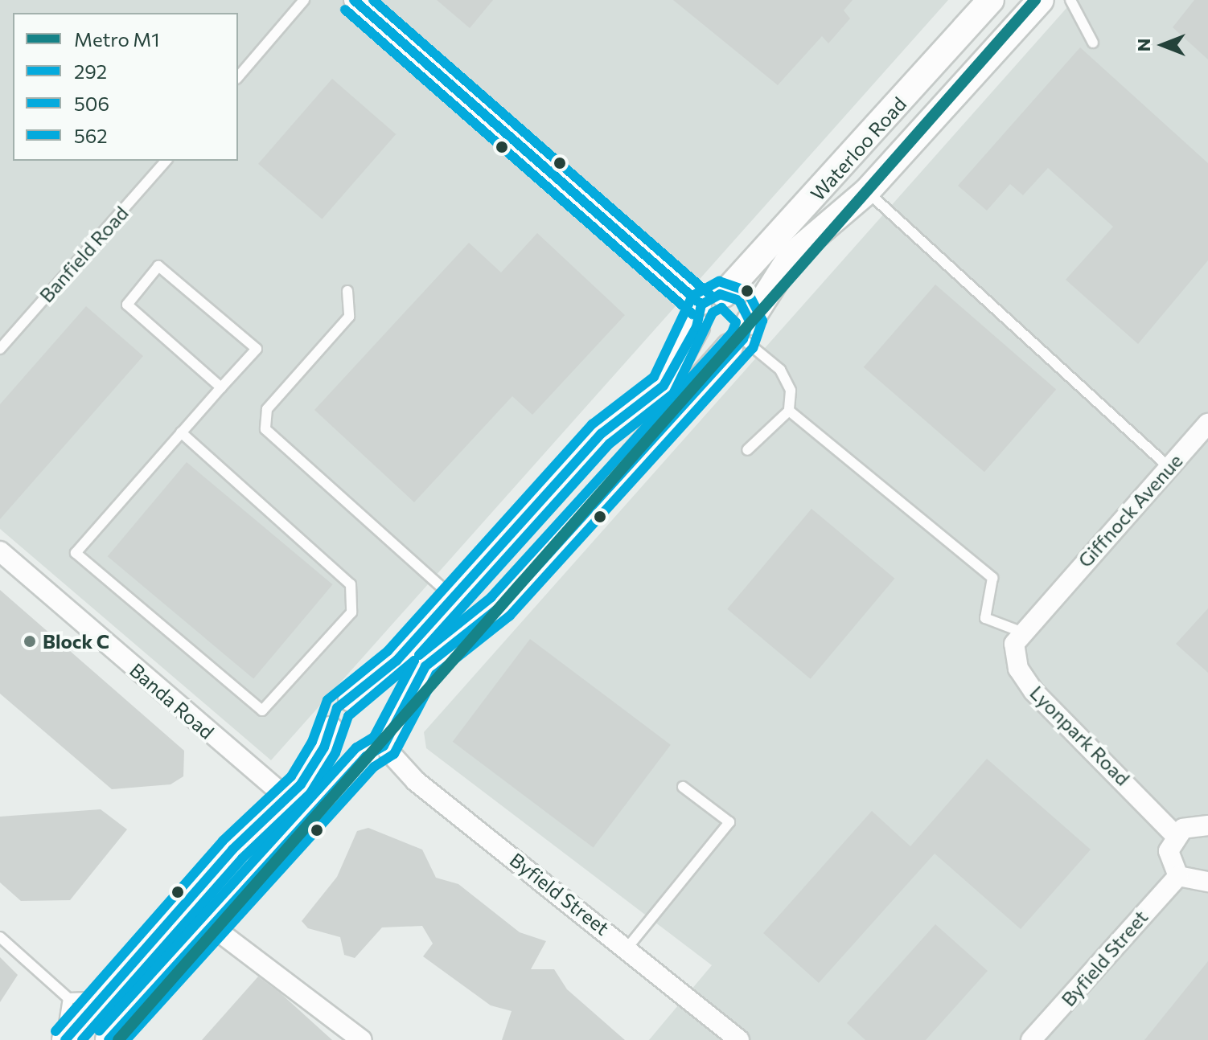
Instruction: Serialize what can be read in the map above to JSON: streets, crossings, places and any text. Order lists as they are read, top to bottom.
{
  "streets": {
    "street": [
      "Waterloo Road",
      "Giffnock Avenue",
      "Banda Road",
      "Lyonpark Road",
      "Byfield Street"
    ],
    "lane": ["Banfield Road"]
  },
  "crossings": [
    ["Waterloo Road", "Byfield Street"],
    ["Giffnock Avenue", "Lyonpark Road"]
  ],
  "places": ["Block C"],
  "lines": [
    "metro line M1",
    "transit line 292",
    "transit line 562",
    "transit line 506"
  ],
  "legend": [
    "Metro M1",
    "292",
    "506",
    "562"
  ],
  "north": "left"
}
